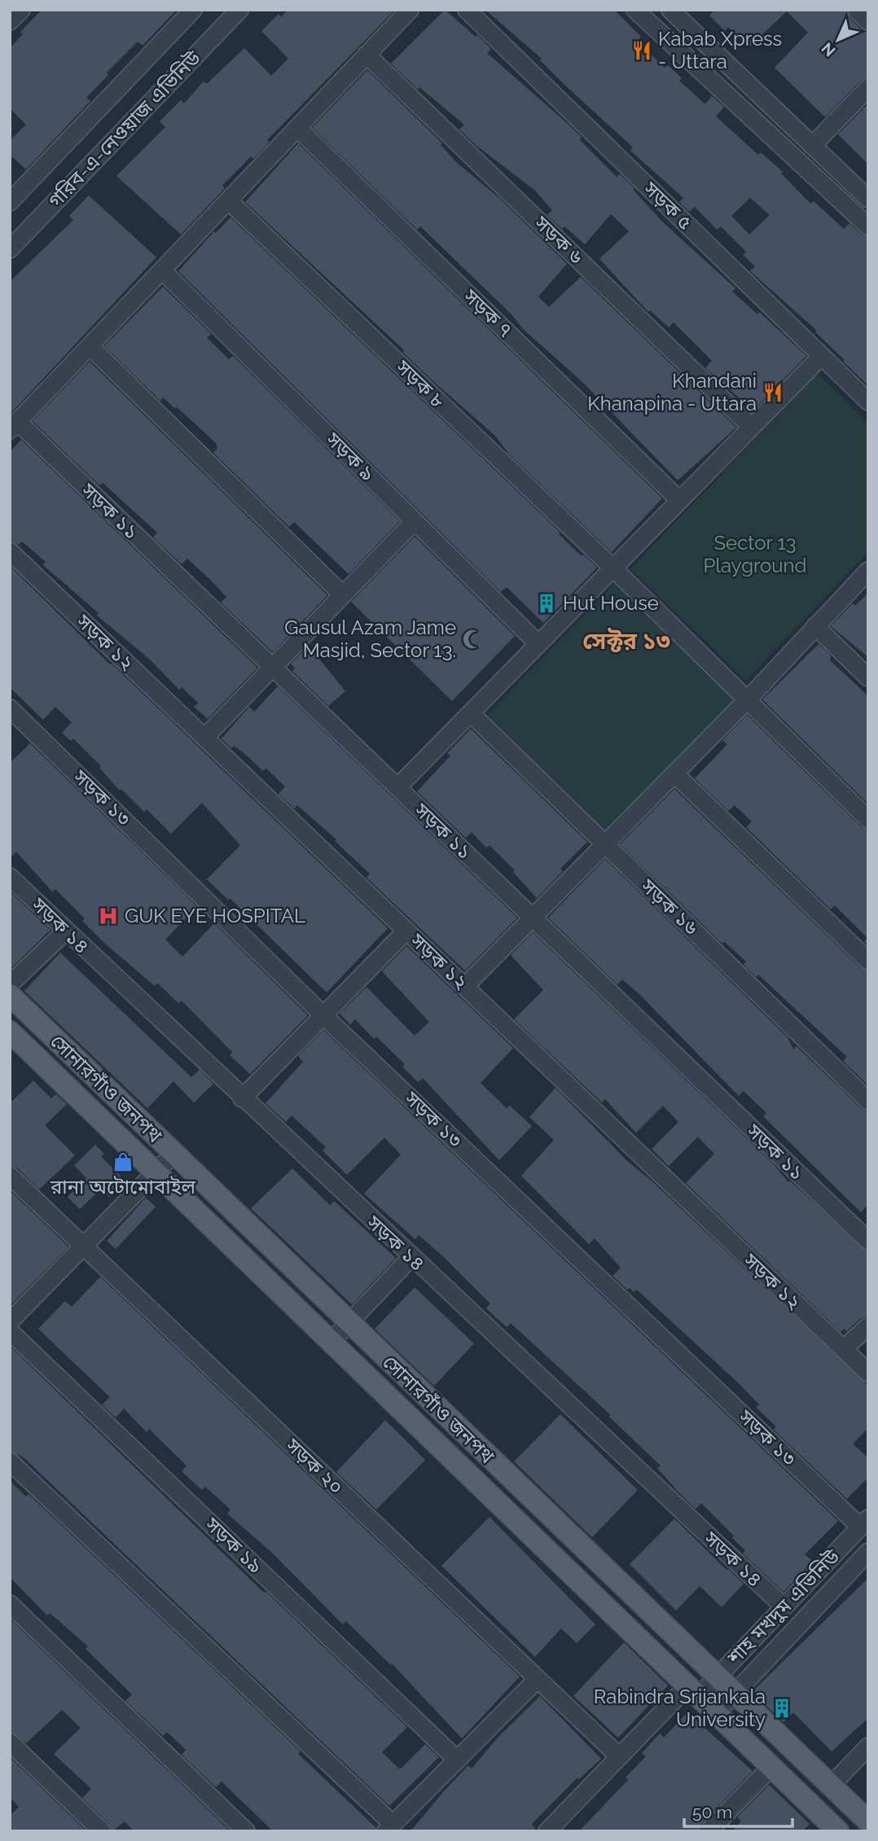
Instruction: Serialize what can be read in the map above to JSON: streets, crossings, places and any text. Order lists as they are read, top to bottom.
{
  "streets": {
    "main road": ["সোনারগাঁও জনপথ"],
    "street": [
      "গরিব-এ-নেওয়াজ এভিনিউ",
      "সড়ক ৫",
      "সড়ক ৬",
      "সড়ক ৭",
      "সড়ক ৮",
      "সড়ক ৯",
      "সড়ক ১১",
      "সড়ক ১২",
      "সড়ক ১৩",
      "সড়ক ১৬",
      "সড়ক ১৪",
      "সড়ক ২০",
      "সড়ক ১৯",
      "শাহ মখদুম এভিনিউ"
    ]
  },
  "crossings": [
    ["সড়ক ১৩", "শাহ মখদুম এভিনিউ"],
    ["সড়ক ১৪", "শাহ মখদুম এভিনিউ"],
    ["সোনারগাঁও জনপথ", "শাহ মখদুম এভিনিউ"],
    ["সড়ক ২০", "শাহ মখদুম এভিনিউ"]
  ],
  "districts": ["সেক্টর ১৩"],
  "parks": ["Sector 13 Playground"],
  "places": {
    "restaurant": ["Kabab Xpress - Uttara", "Khandani Khanapina - Uttara"],
    "building": ["Hut House", "Rabindra Srijankala University"],
    "mosque": ["Gausul Azam Jame Masjid, Sector 13."],
    "hospital": ["GUK EYE HOSPITAL"],
    "shop": ["রানা অটোমোবাইল"]
  },
  "scale_bar": "50 m",
  "north": "bottom left"
}
